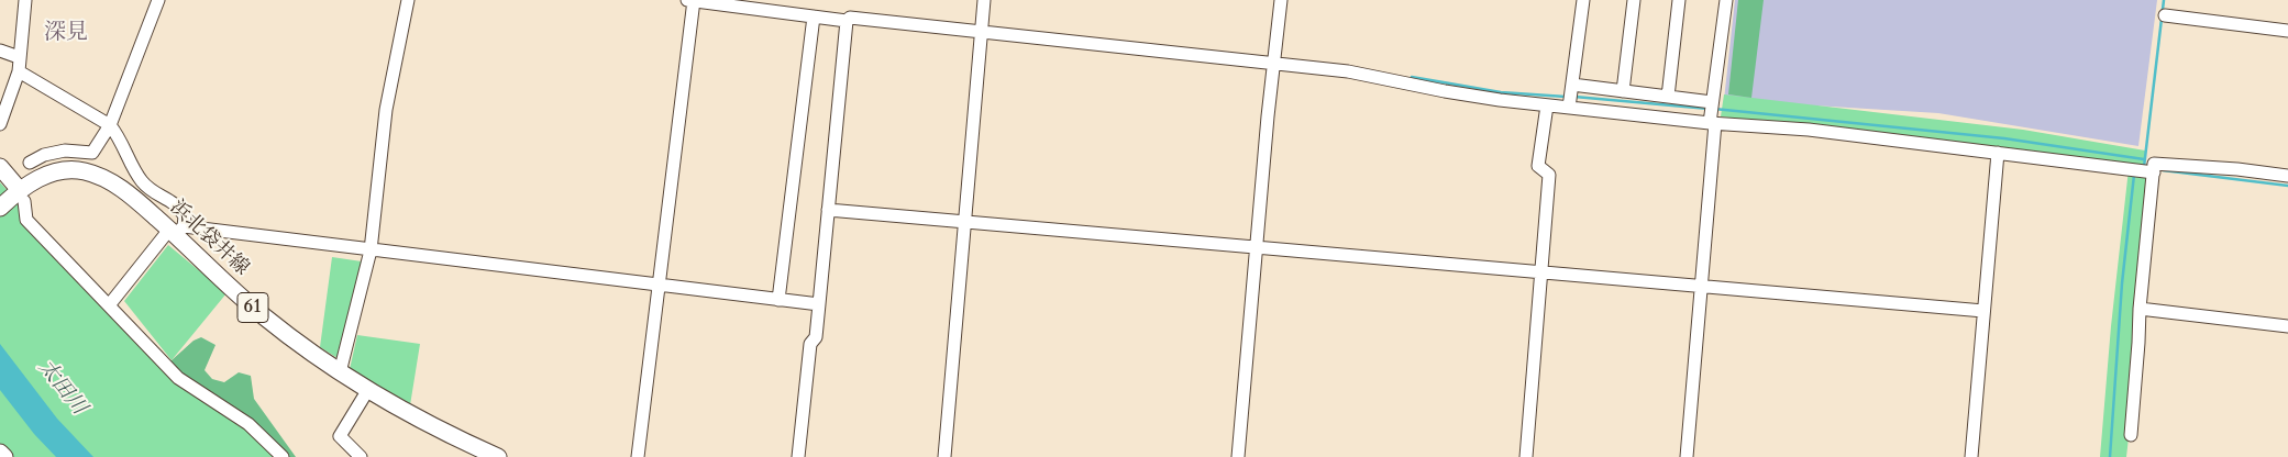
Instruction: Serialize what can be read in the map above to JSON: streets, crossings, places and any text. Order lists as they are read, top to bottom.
{
  "streets": {
    "main road": ["浜北袋井線", "61"]
  },
  "districts": ["深見"],
  "water": ["太田川"]
}
